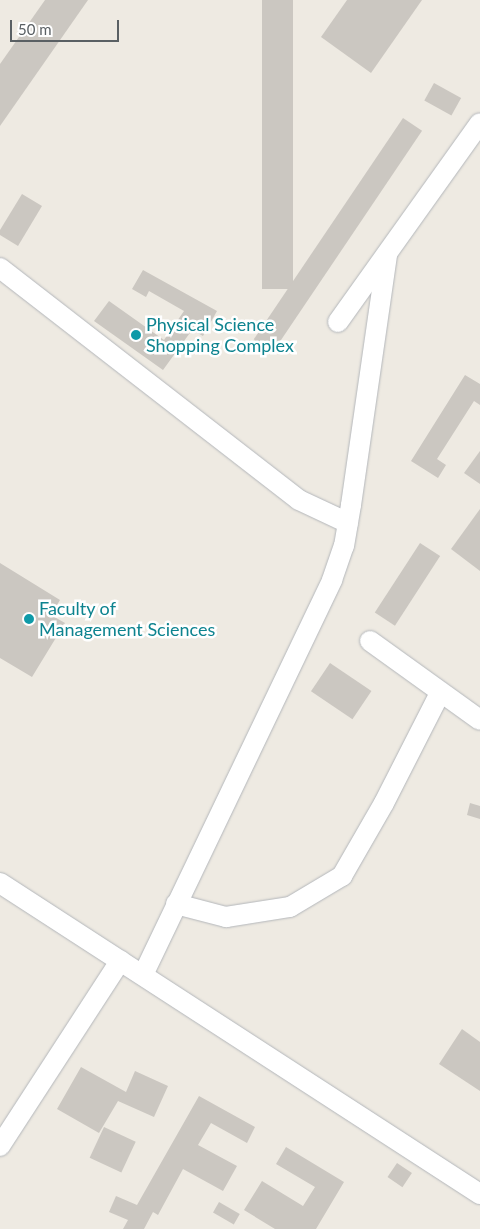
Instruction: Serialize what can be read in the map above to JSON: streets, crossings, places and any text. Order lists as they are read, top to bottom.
{
  "places": ["Physical Science Shopping Complex", "Faculty of Management Sciences"],
  "scale_bar": "50 m"
}
